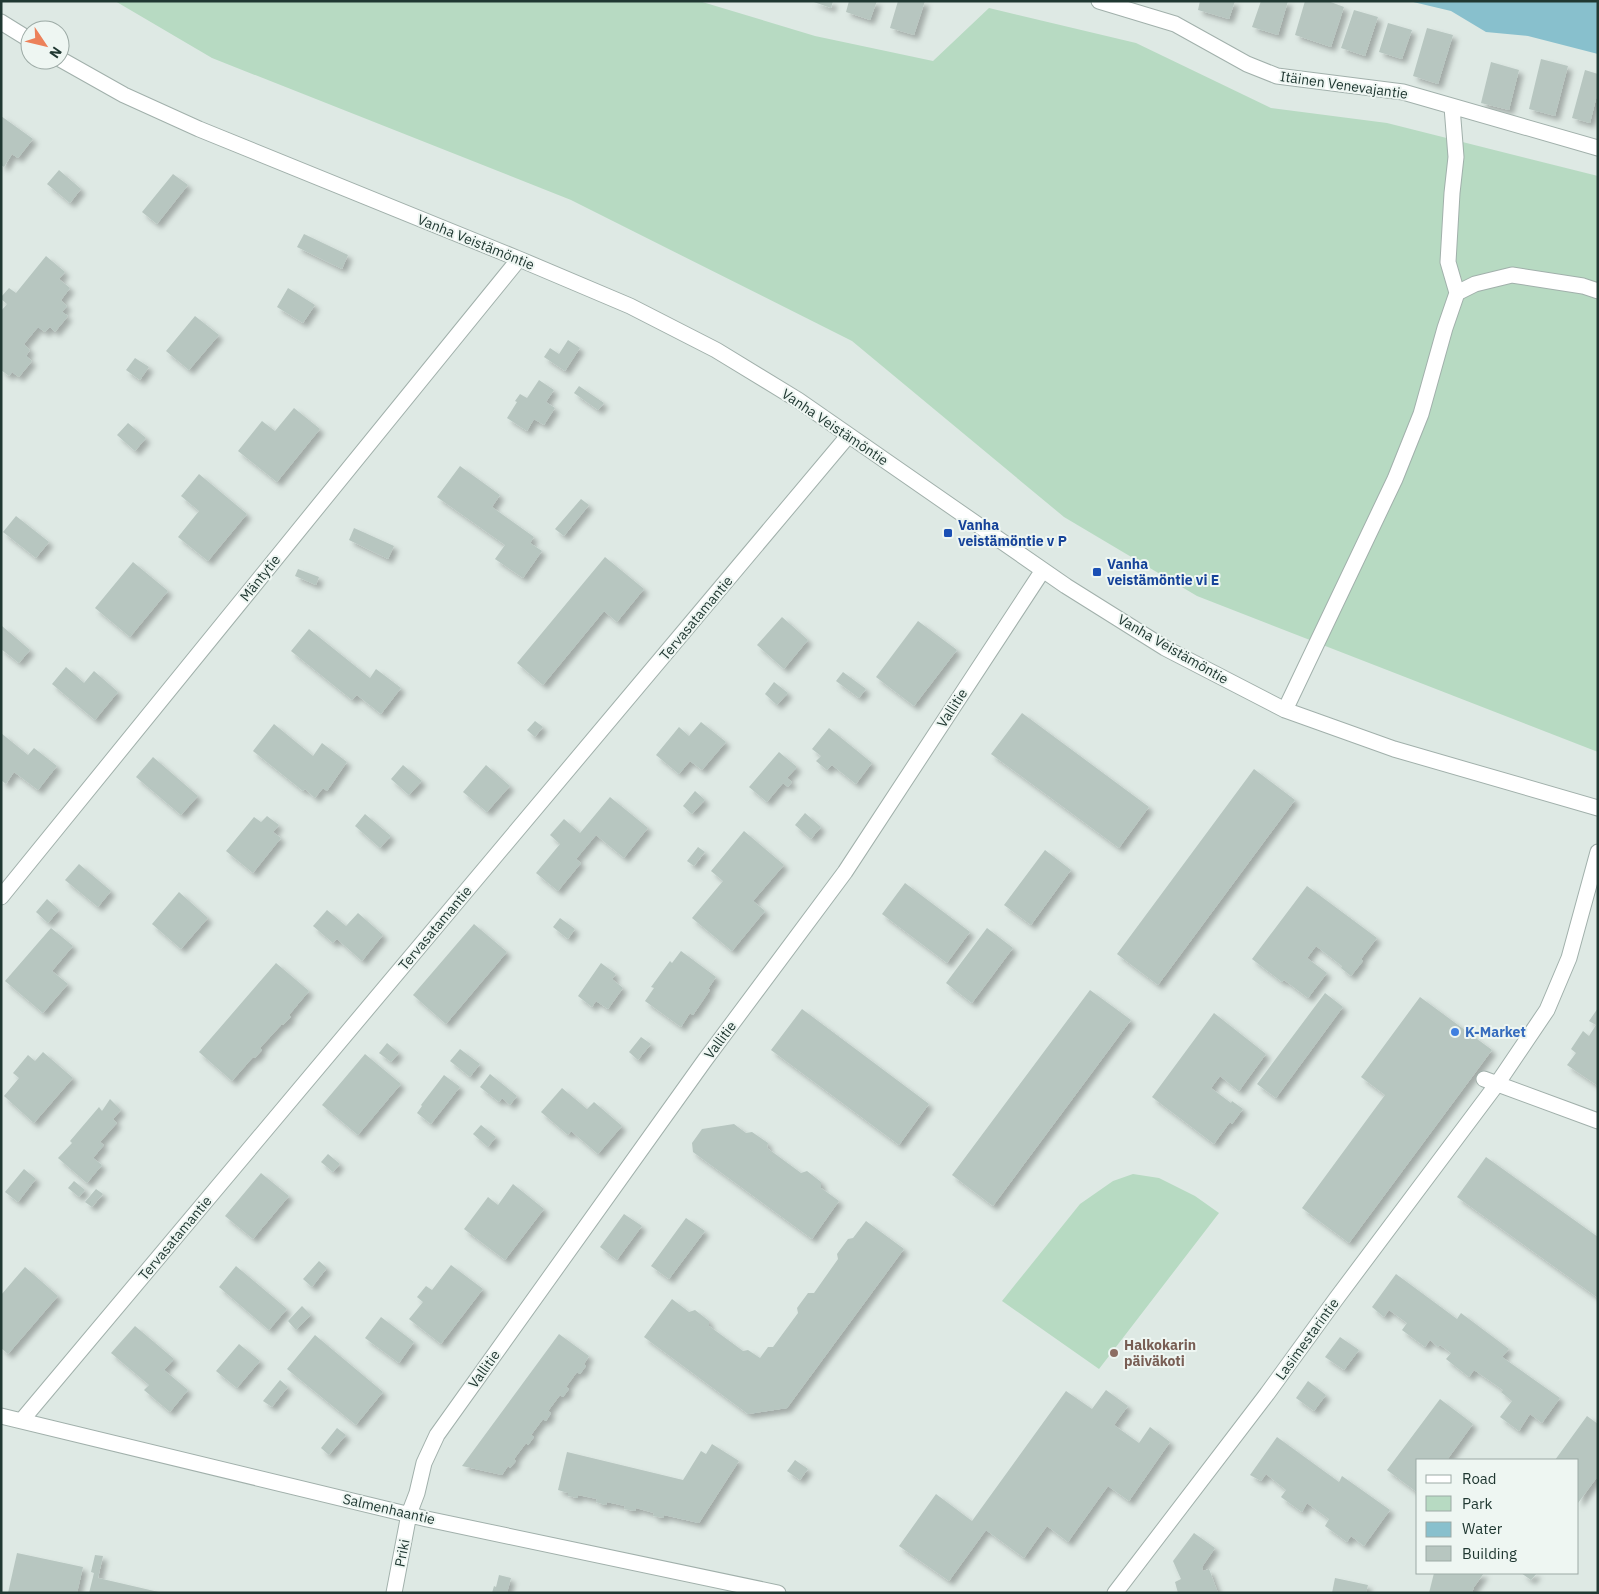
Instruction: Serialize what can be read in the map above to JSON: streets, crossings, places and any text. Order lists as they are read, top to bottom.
{
  "streets": {
    "street": [
      "Itäinen Venevajantie",
      "Vanha Veistämöntie",
      "Mäntytie",
      "Tervasatamantie",
      "Vallitie",
      "Lasimestarintie",
      "Salmenhaantie",
      "Priki"
    ]
  },
  "crossings": [
    ["Vanha Veistämöntie", "Mäntytie"],
    ["Vanha Veistämöntie", "Tervasatamantie"],
    ["Vanha Veistämöntie", "Vallitie"],
    ["Tervasatamantie", "Salmenhaantie"],
    ["Vallitie", "Salmenhaantie"],
    ["Vallitie", "Priki"],
    ["Salmenhaantie", "Priki"]
  ],
  "places": {
    "transit": ["Vanha veistämöntie v P", "Vanha veistämöntie vi E"],
    "other": ["K-Market", "Halkokarin päiväkoti"]
  },
  "legend": [
    "Road",
    "Park",
    "Water",
    "Building"
  ],
  "north": "bottom right"
}
